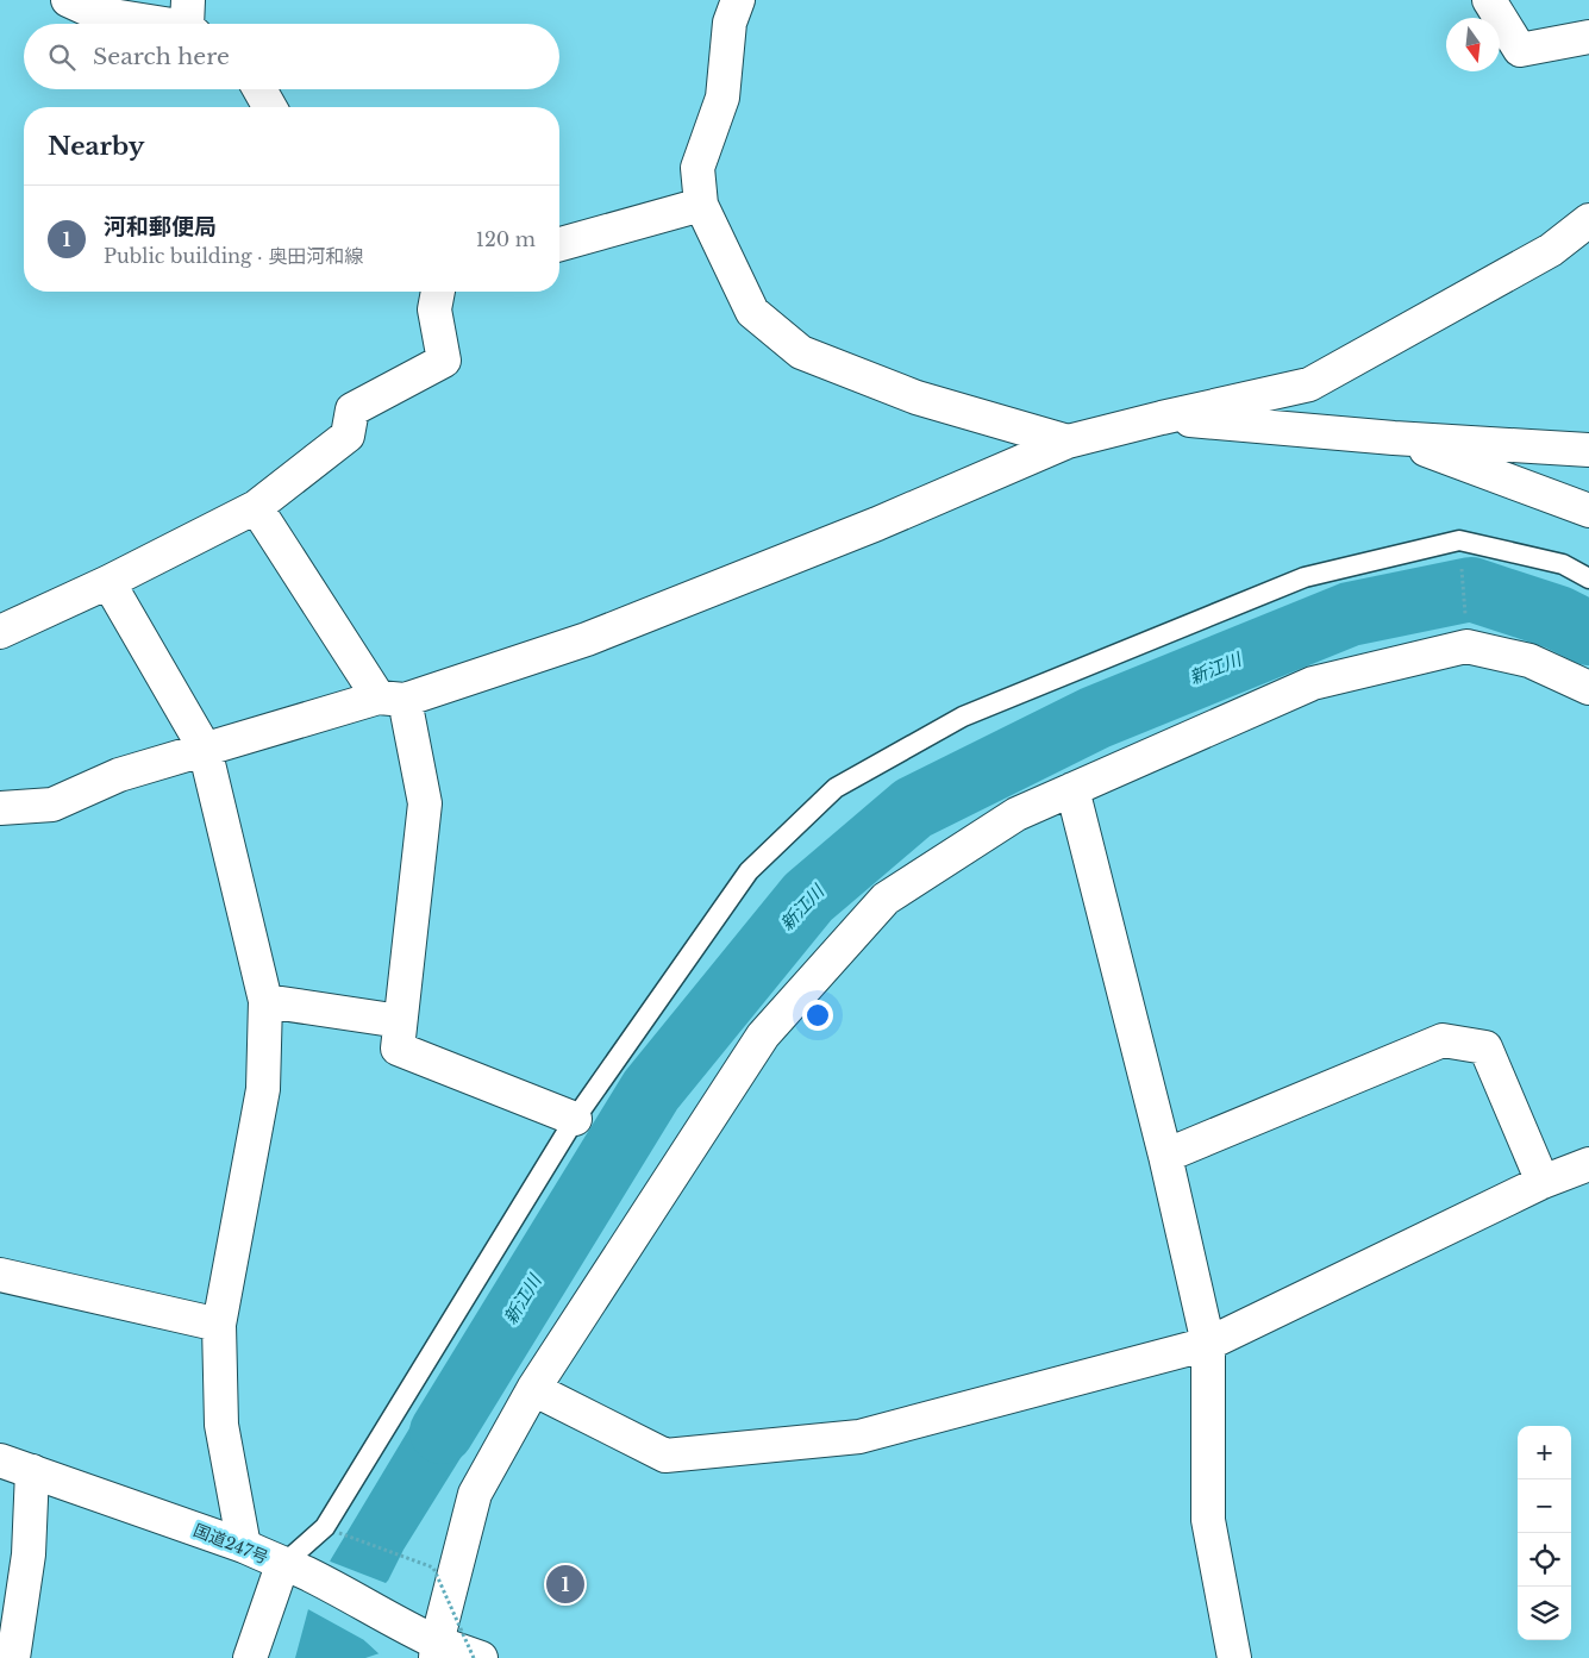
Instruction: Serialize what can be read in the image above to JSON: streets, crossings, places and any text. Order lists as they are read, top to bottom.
{
  "streets": {
    "main road": ["国道247号"]
  },
  "water": ["新江川"],
  "north": "bottom",
  "page": {
    "search": "Search here",
    "heading": "Nearby",
    "list": [
      {
        "mark": "1",
        "name": "河和郵便局",
        "note": "Public building · 奥田河和線",
        "value": "120 m"
      }
    ],
    "map_buttons": ["+", "−"],
    "pins": "1"
  }
}
